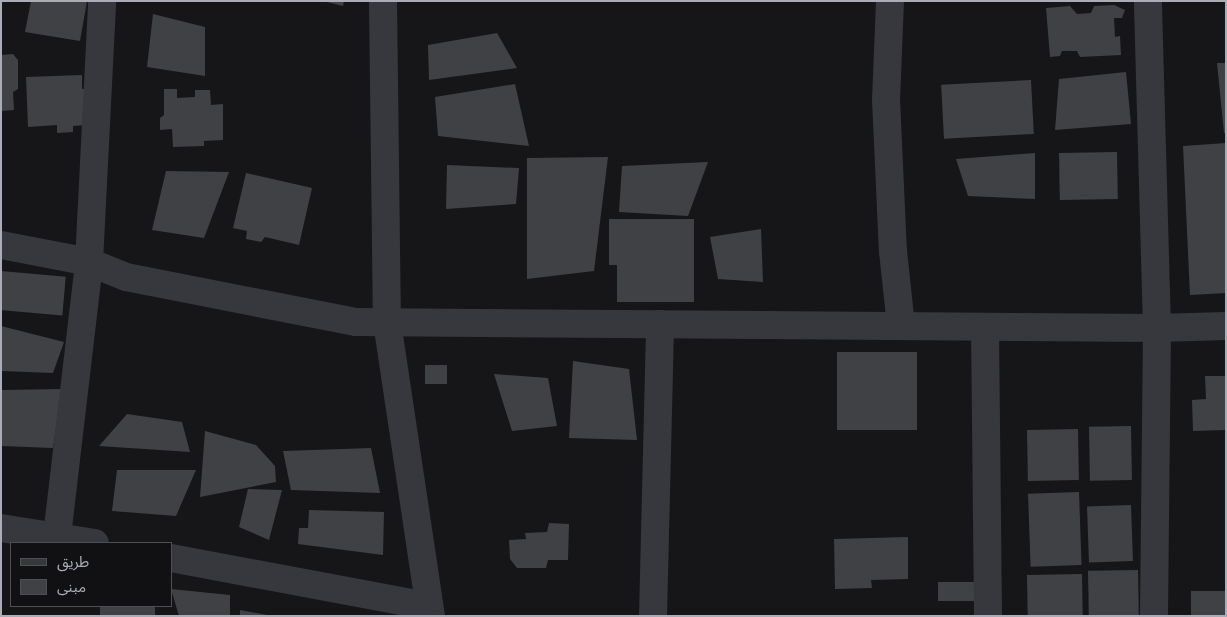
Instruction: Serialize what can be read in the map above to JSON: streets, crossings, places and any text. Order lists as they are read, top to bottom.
{
  "legend": ["طريق", "مبنى"]
}
